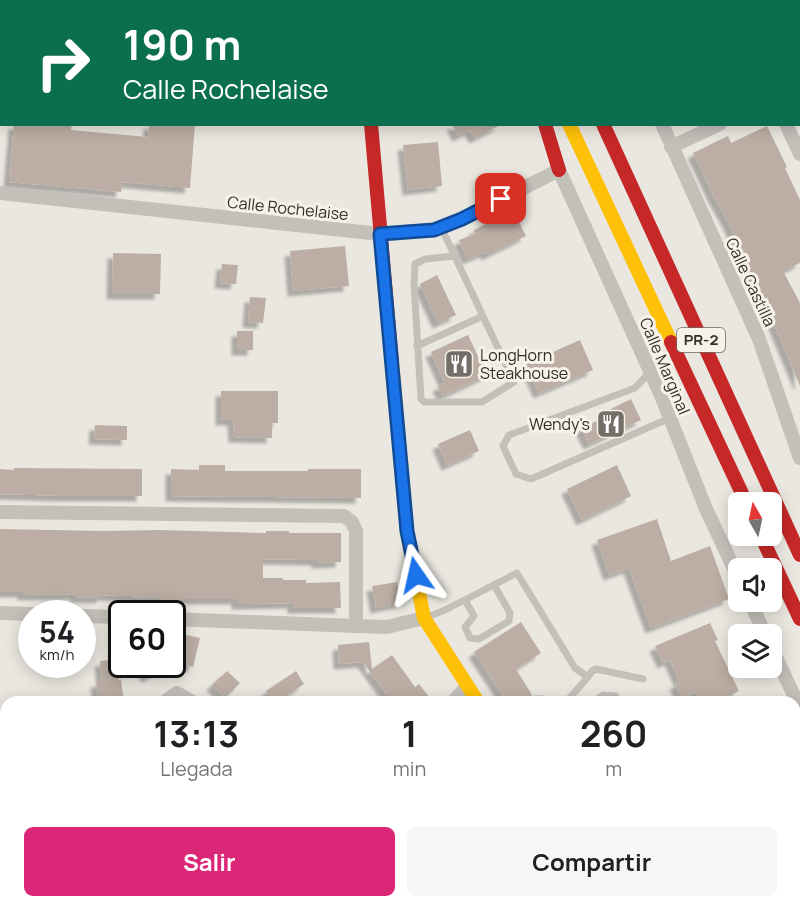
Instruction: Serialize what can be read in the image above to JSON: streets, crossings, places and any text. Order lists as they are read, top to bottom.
{
  "streets": {
    "main road": ["PR-2"],
    "street": ["Calle Rochelaise", "Calle Castilla", "Calle Marginal"]
  },
  "crossings": [
    ["Calle Rochelaise", "Calle Marginal"]
  ],
  "places": {
    "restaurant": ["LongHorn Steakhouse", "Wendy's"]
  },
  "north": "top",
  "page": {
    "turn": ["190 m", "Calle Rochelaise"],
    "speed": "54 km/h",
    "limit": "60",
    "eta": [
      "13:13",
      "Llegada",
      "1",
      "min",
      "260",
      "m"
    ],
    "buttons": ["Salir", "Compartir"]
  }
}
